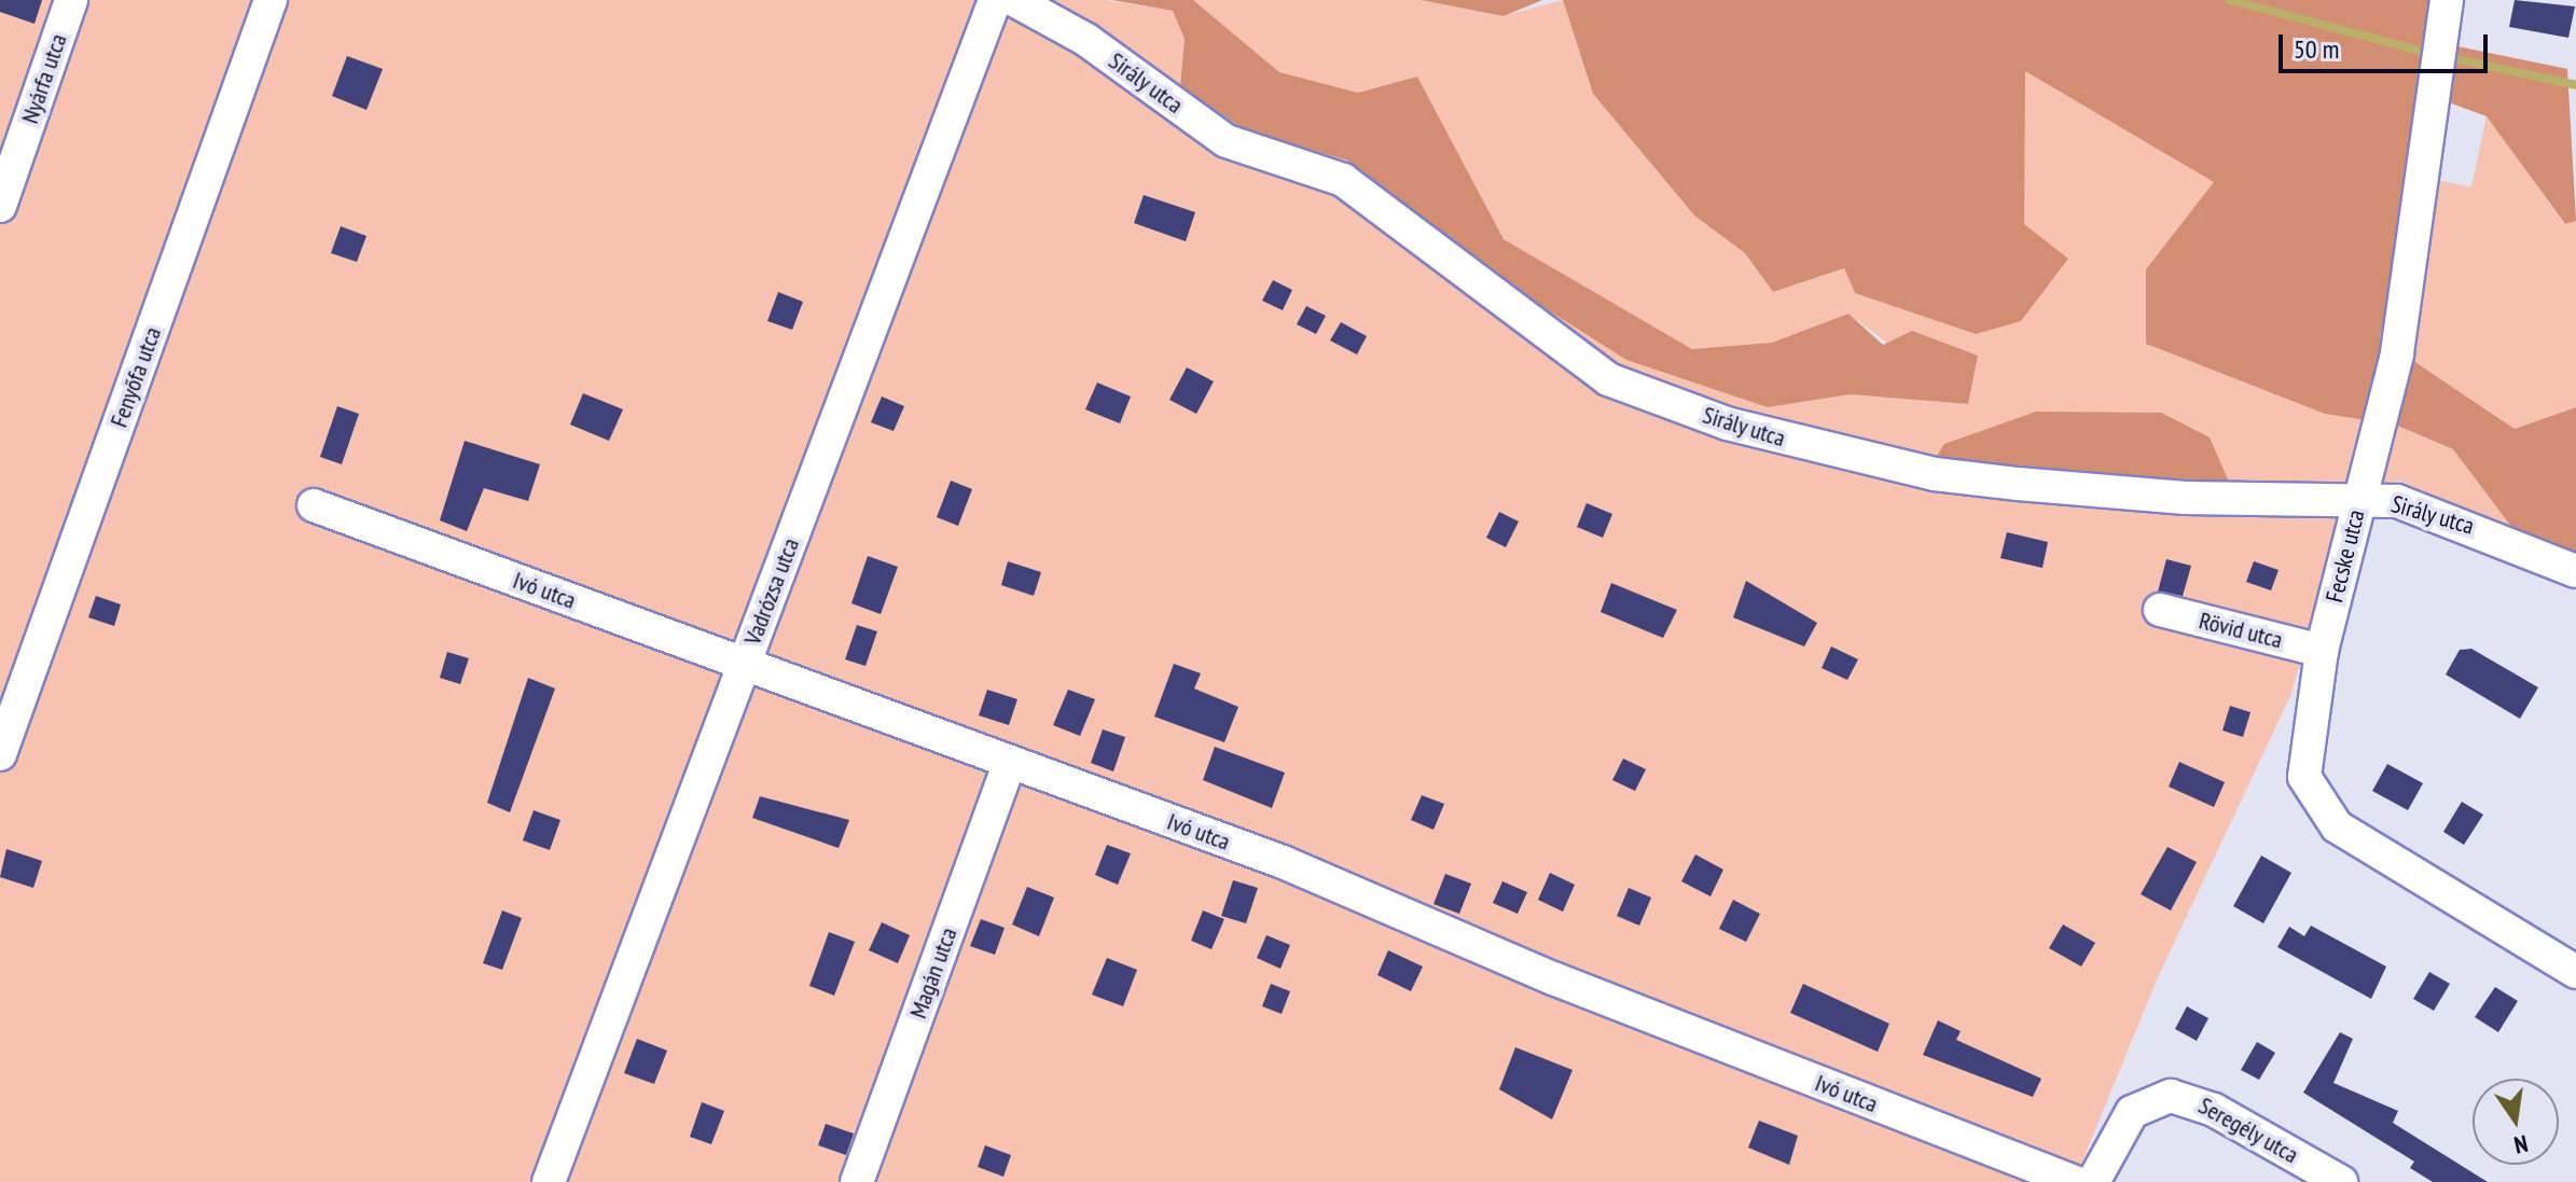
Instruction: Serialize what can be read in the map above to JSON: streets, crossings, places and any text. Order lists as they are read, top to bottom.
{
  "streets": {
    "street": [
      "Nyárfa utca",
      "Sirály utca",
      "Fenyőfa utca",
      "Fecske utca",
      "Ivó utca",
      "Vadrózsa utca",
      "Rövid utca",
      "Magán utca",
      "Seregély utca"
    ]
  },
  "crossings": [
    ["Sirály utca", "Fecske utca"],
    ["Fecske utca", "Rövid utca"],
    ["Ivó utca", "Vadrózsa utca"],
    ["Ivó utca", "Magán utca"]
  ],
  "scale_bar": "50 m",
  "north": "bottom"
}
